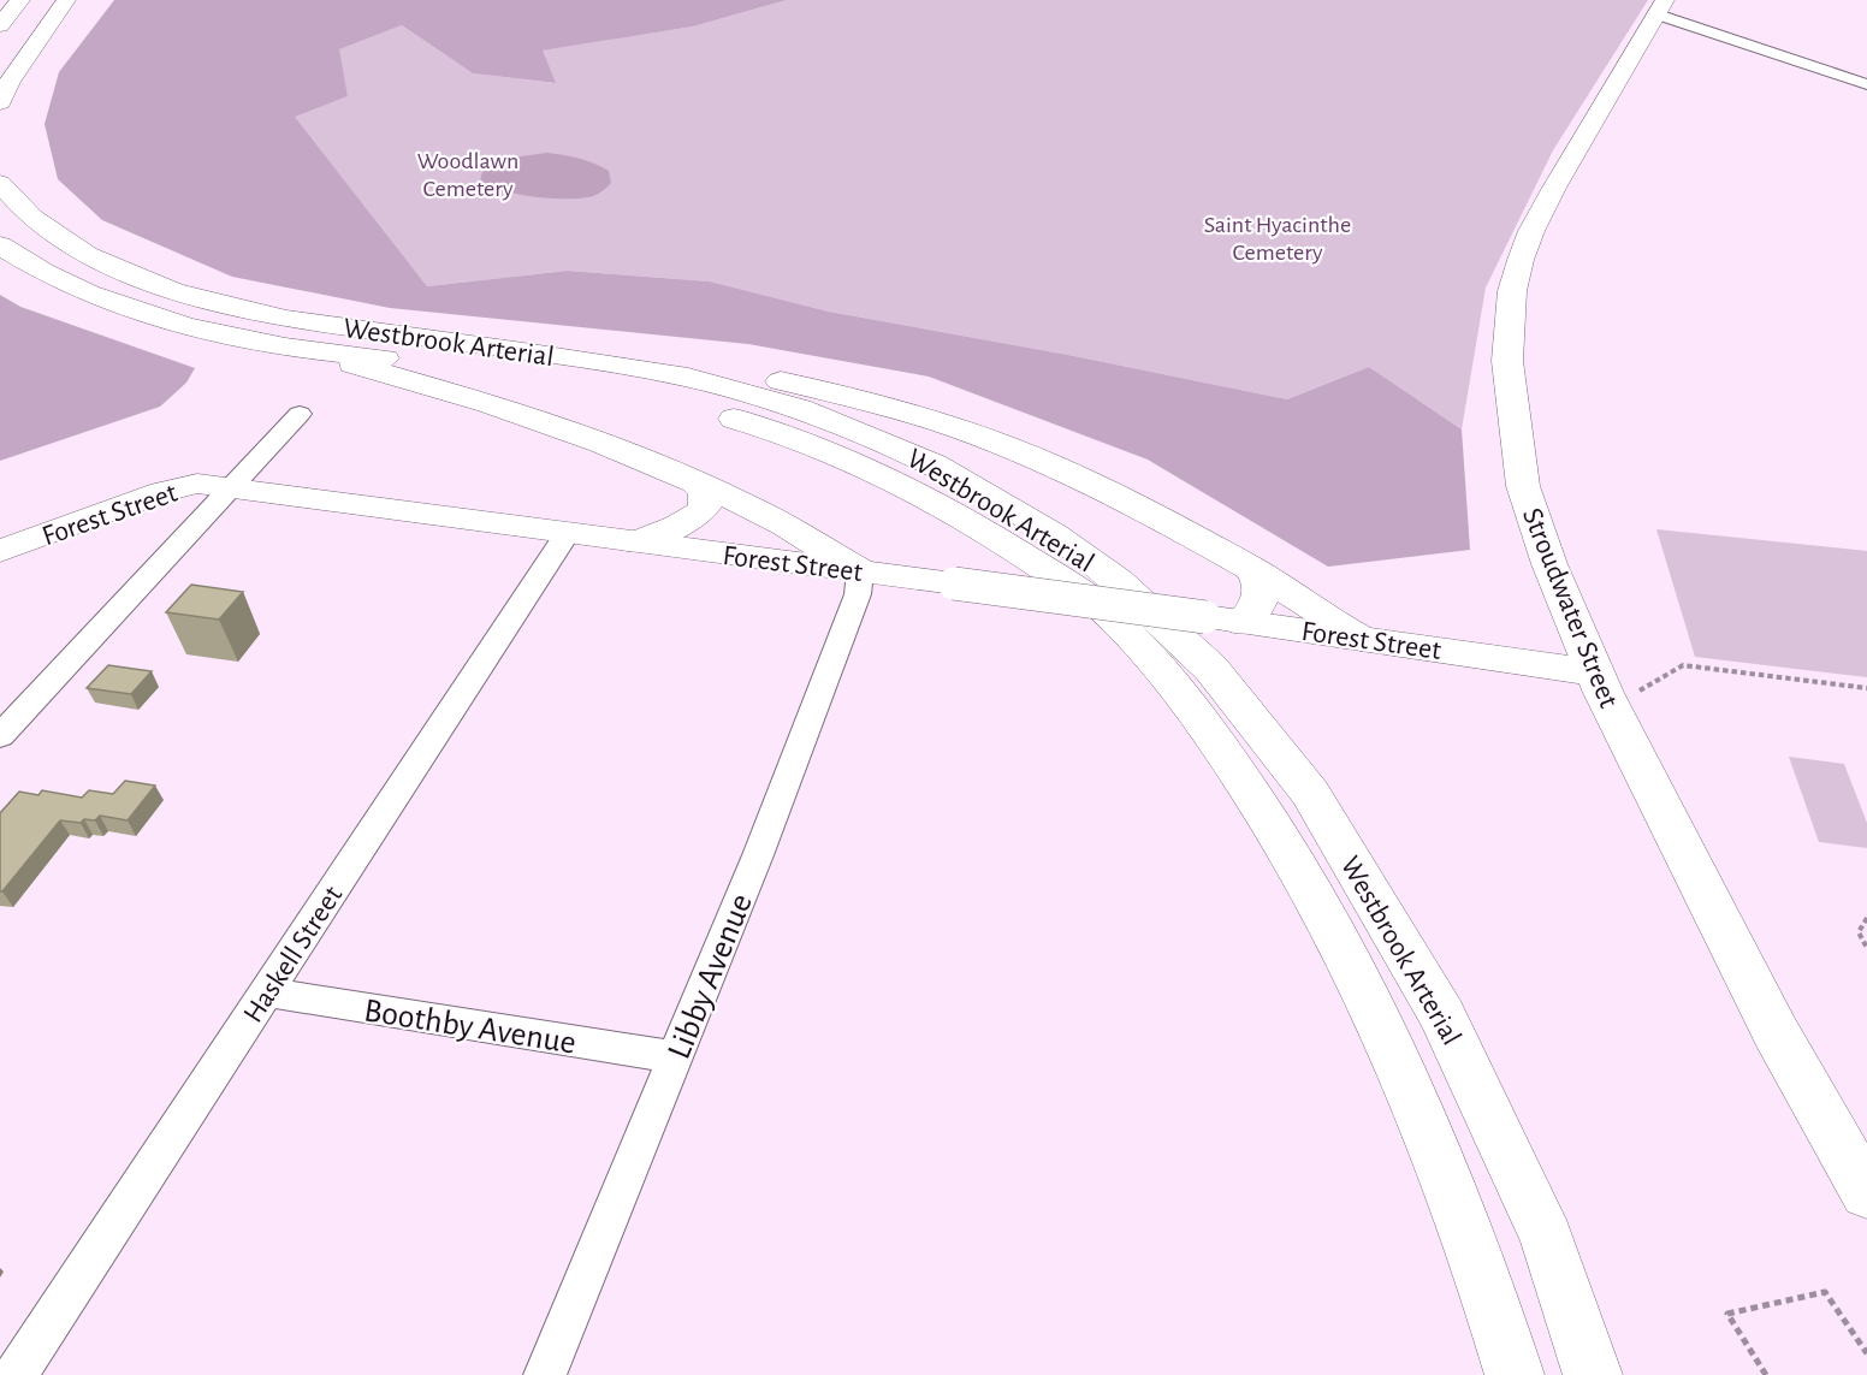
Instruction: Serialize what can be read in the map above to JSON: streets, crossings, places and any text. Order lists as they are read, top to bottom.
{
  "streets": {
    "main road": ["Westbrook Arterial", "Stroudwater Street"],
    "street": [
      "Forest Street",
      "Haskell Street",
      "Libby Avenue",
      "Boothby Avenue"
    ]
  },
  "crossings": [
    ["Forest Street", "Stroudwater Street"],
    ["Forest Street", "Haskell Street"],
    ["Forest Street", "Libby Avenue"],
    ["Haskell Street", "Boothby Avenue"],
    ["Libby Avenue", "Boothby Avenue"]
  ],
  "parks": ["Woodlawn Cemetery", "Saint Hyacinthe Cemetery"]
}
